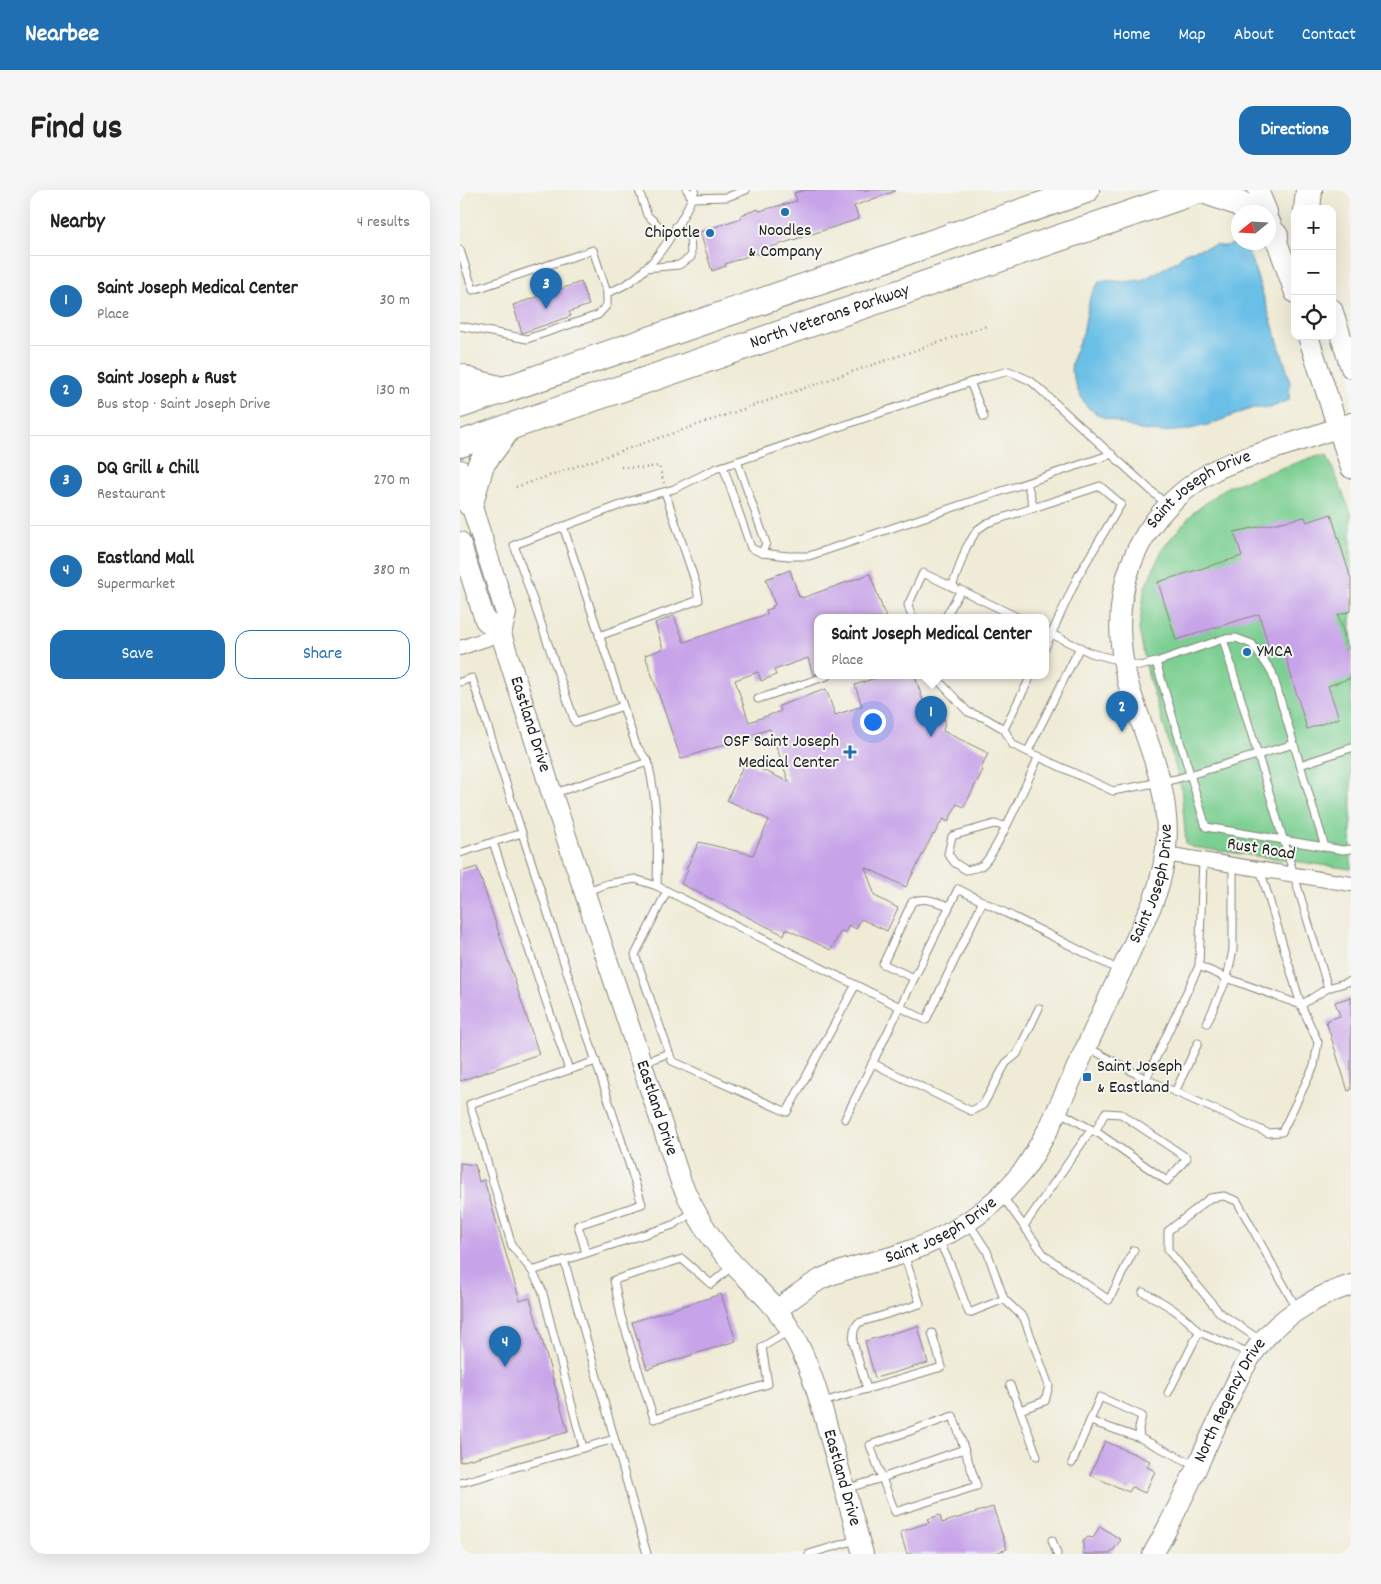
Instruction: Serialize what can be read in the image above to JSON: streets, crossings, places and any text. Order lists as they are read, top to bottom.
{
  "streets": {
    "highway": ["North Veterans Parkway"],
    "main road": ["Saint Joseph Drive", "Eastland Drive", "North Regency Drive"],
    "street": ["Rust Road"]
  },
  "crossings": [
    ["Saint Joseph Drive", "Eastland Drive"],
    ["Saint Joseph Drive", "Rust Road"]
  ],
  "places": {
    "other": ["Noodles & Company", "Chipotle", "YMCA"],
    "health": ["OSF Saint Joseph Medical Center"],
    "transit": ["Saint Joseph & Eastland"]
  },
  "north": "left",
  "page": {
    "header": "Nearbee",
    "nav": [
      "Home",
      "Map",
      "About",
      "Contact"
    ],
    "title": "Find us",
    "buttons": [
      "Directions",
      ["Save", "Share"]
    ],
    "heading": ["Nearby", "4 results"],
    "map_buttons": ["+", "−"],
    "list": [
      {
        "mark": "1",
        "name": "Saint Joseph Medical Center",
        "note": "Place",
        "value": "30 m"
      },
      {
        "mark": "2",
        "name": "Saint Joseph & Rust",
        "note": "Bus stop · Saint Joseph Drive",
        "value": "130 m"
      },
      {
        "mark": "3",
        "name": "DQ Grill & Chill",
        "note": "Restaurant",
        "value": "270 m"
      },
      {
        "mark": "4",
        "name": "Eastland Mall",
        "note": "Supermarket",
        "value": "380 m"
      }
    ],
    "pins": [
      "3",
      "2",
      "1",
      "4"
    ],
    "popup": ["Saint Joseph Medical Center", "Place"]
  }
}
